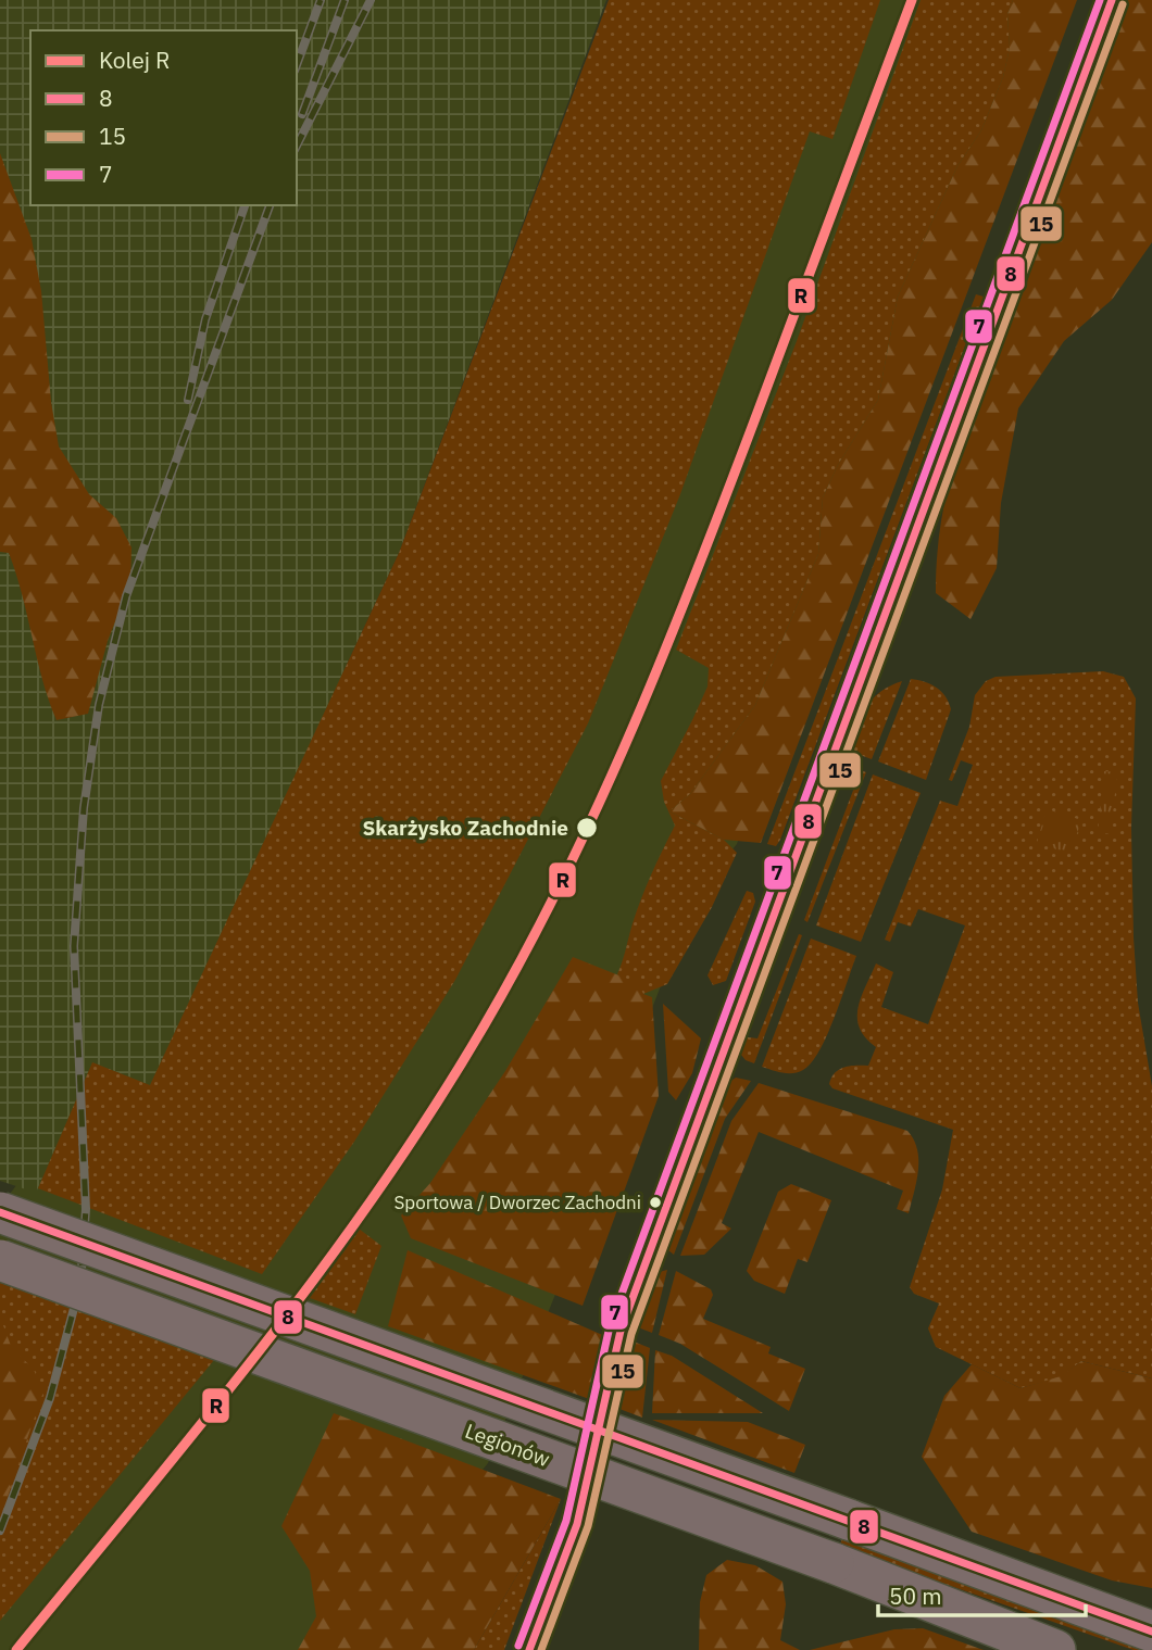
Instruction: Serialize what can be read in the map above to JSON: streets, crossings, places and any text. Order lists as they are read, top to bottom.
{
  "streets": {
    "main road": ["Legionów"]
  },
  "places": ["Skarżysko Zachodnie", "Sportowa / Dworzec Zachodni"],
  "lines": [
    "rail line R",
    "transit line 8",
    "transit line 7",
    "transit line 15"
  ],
  "legend": [
    "Kolej R",
    "8",
    "15",
    "7"
  ],
  "scale_bar": "50 m"
}
